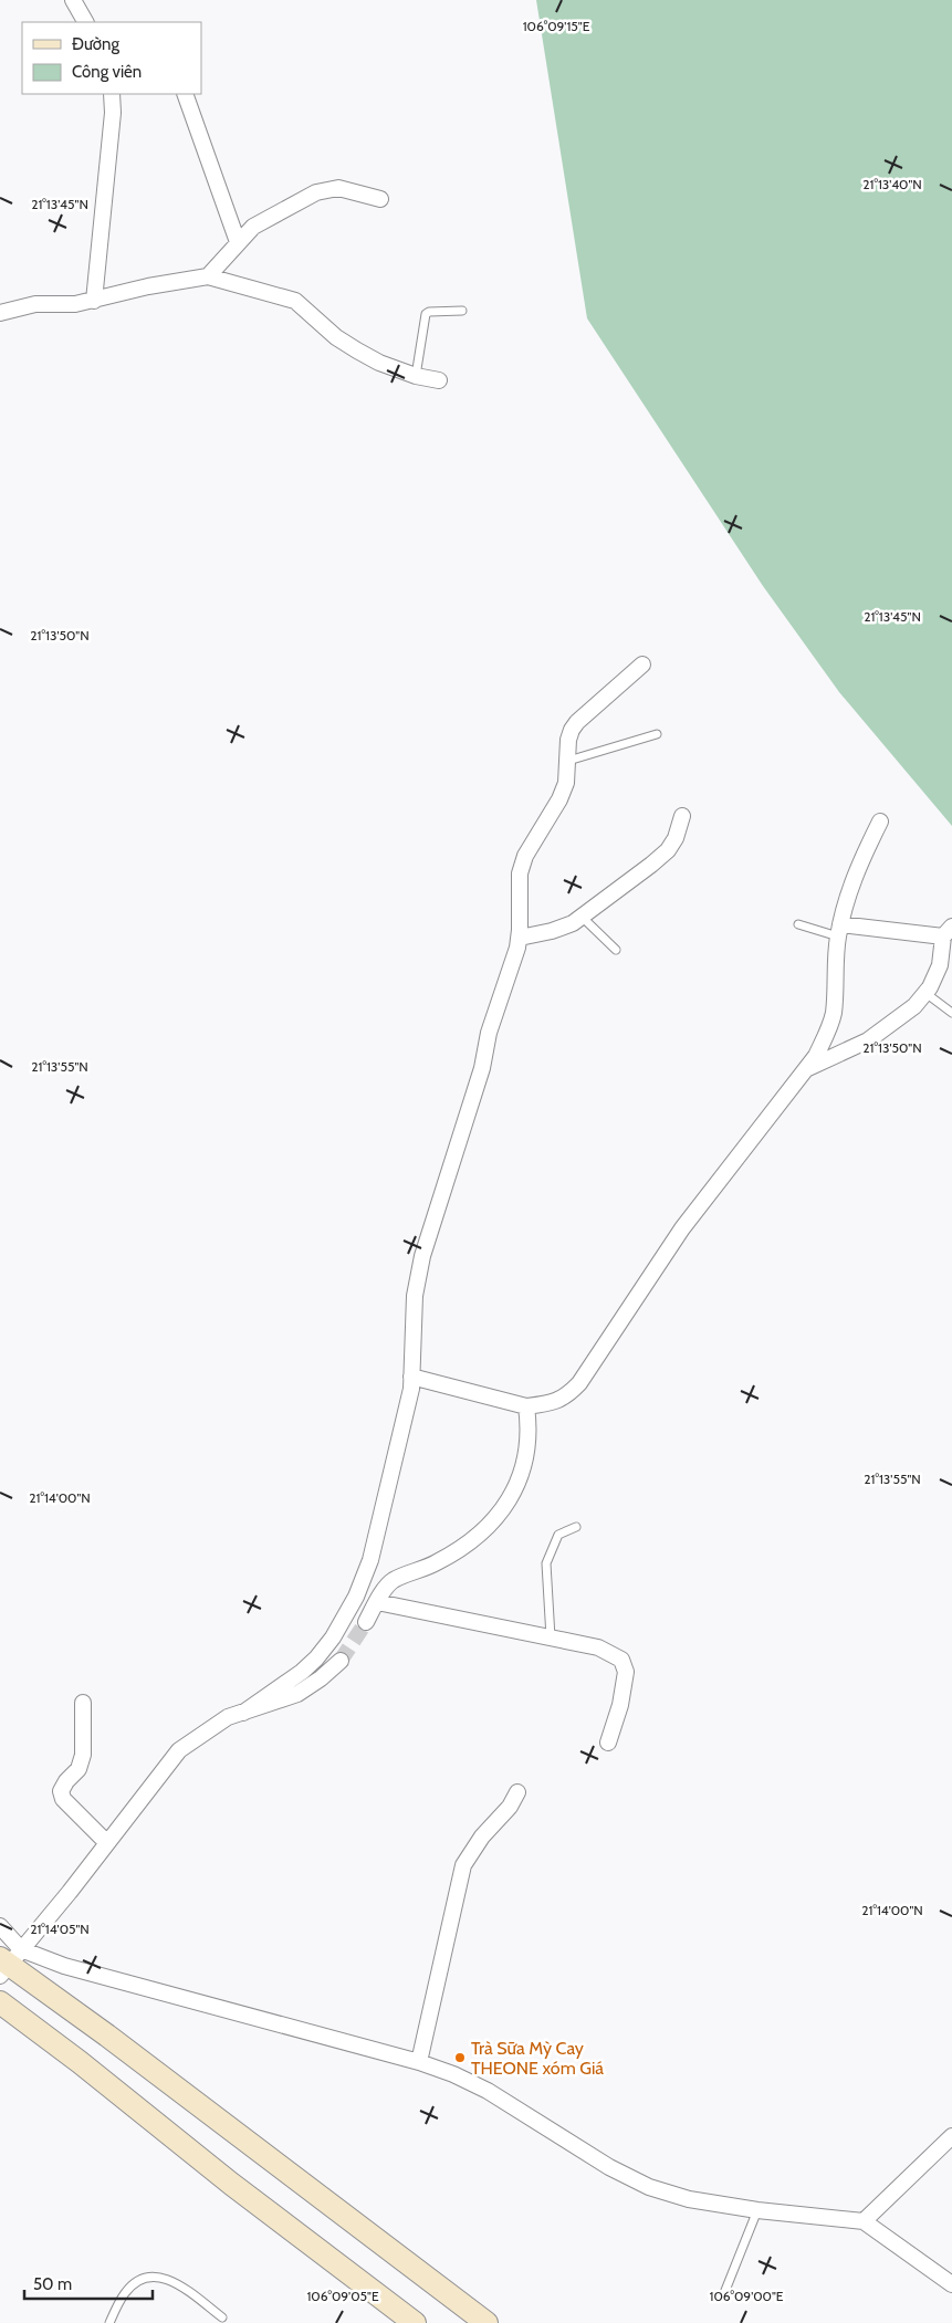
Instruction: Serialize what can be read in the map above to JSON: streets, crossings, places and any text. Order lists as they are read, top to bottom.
{
  "places": ["Trà Sữa Mỳ Cay THEONE xóm Giá"],
  "legend": ["Đường", "Công viên"],
  "scale_bar": "50 m",
  "coordinates": [
    "106°09'15\"E",
    "21°13'40\"N",
    "21°13'45\"N",
    "21°13'50\"N",
    "21°13'55\"N",
    "21°14'00\"N",
    "21°14'05\"N",
    "106°09'05\"E",
    "106°09'00\"E"
  ]
}
